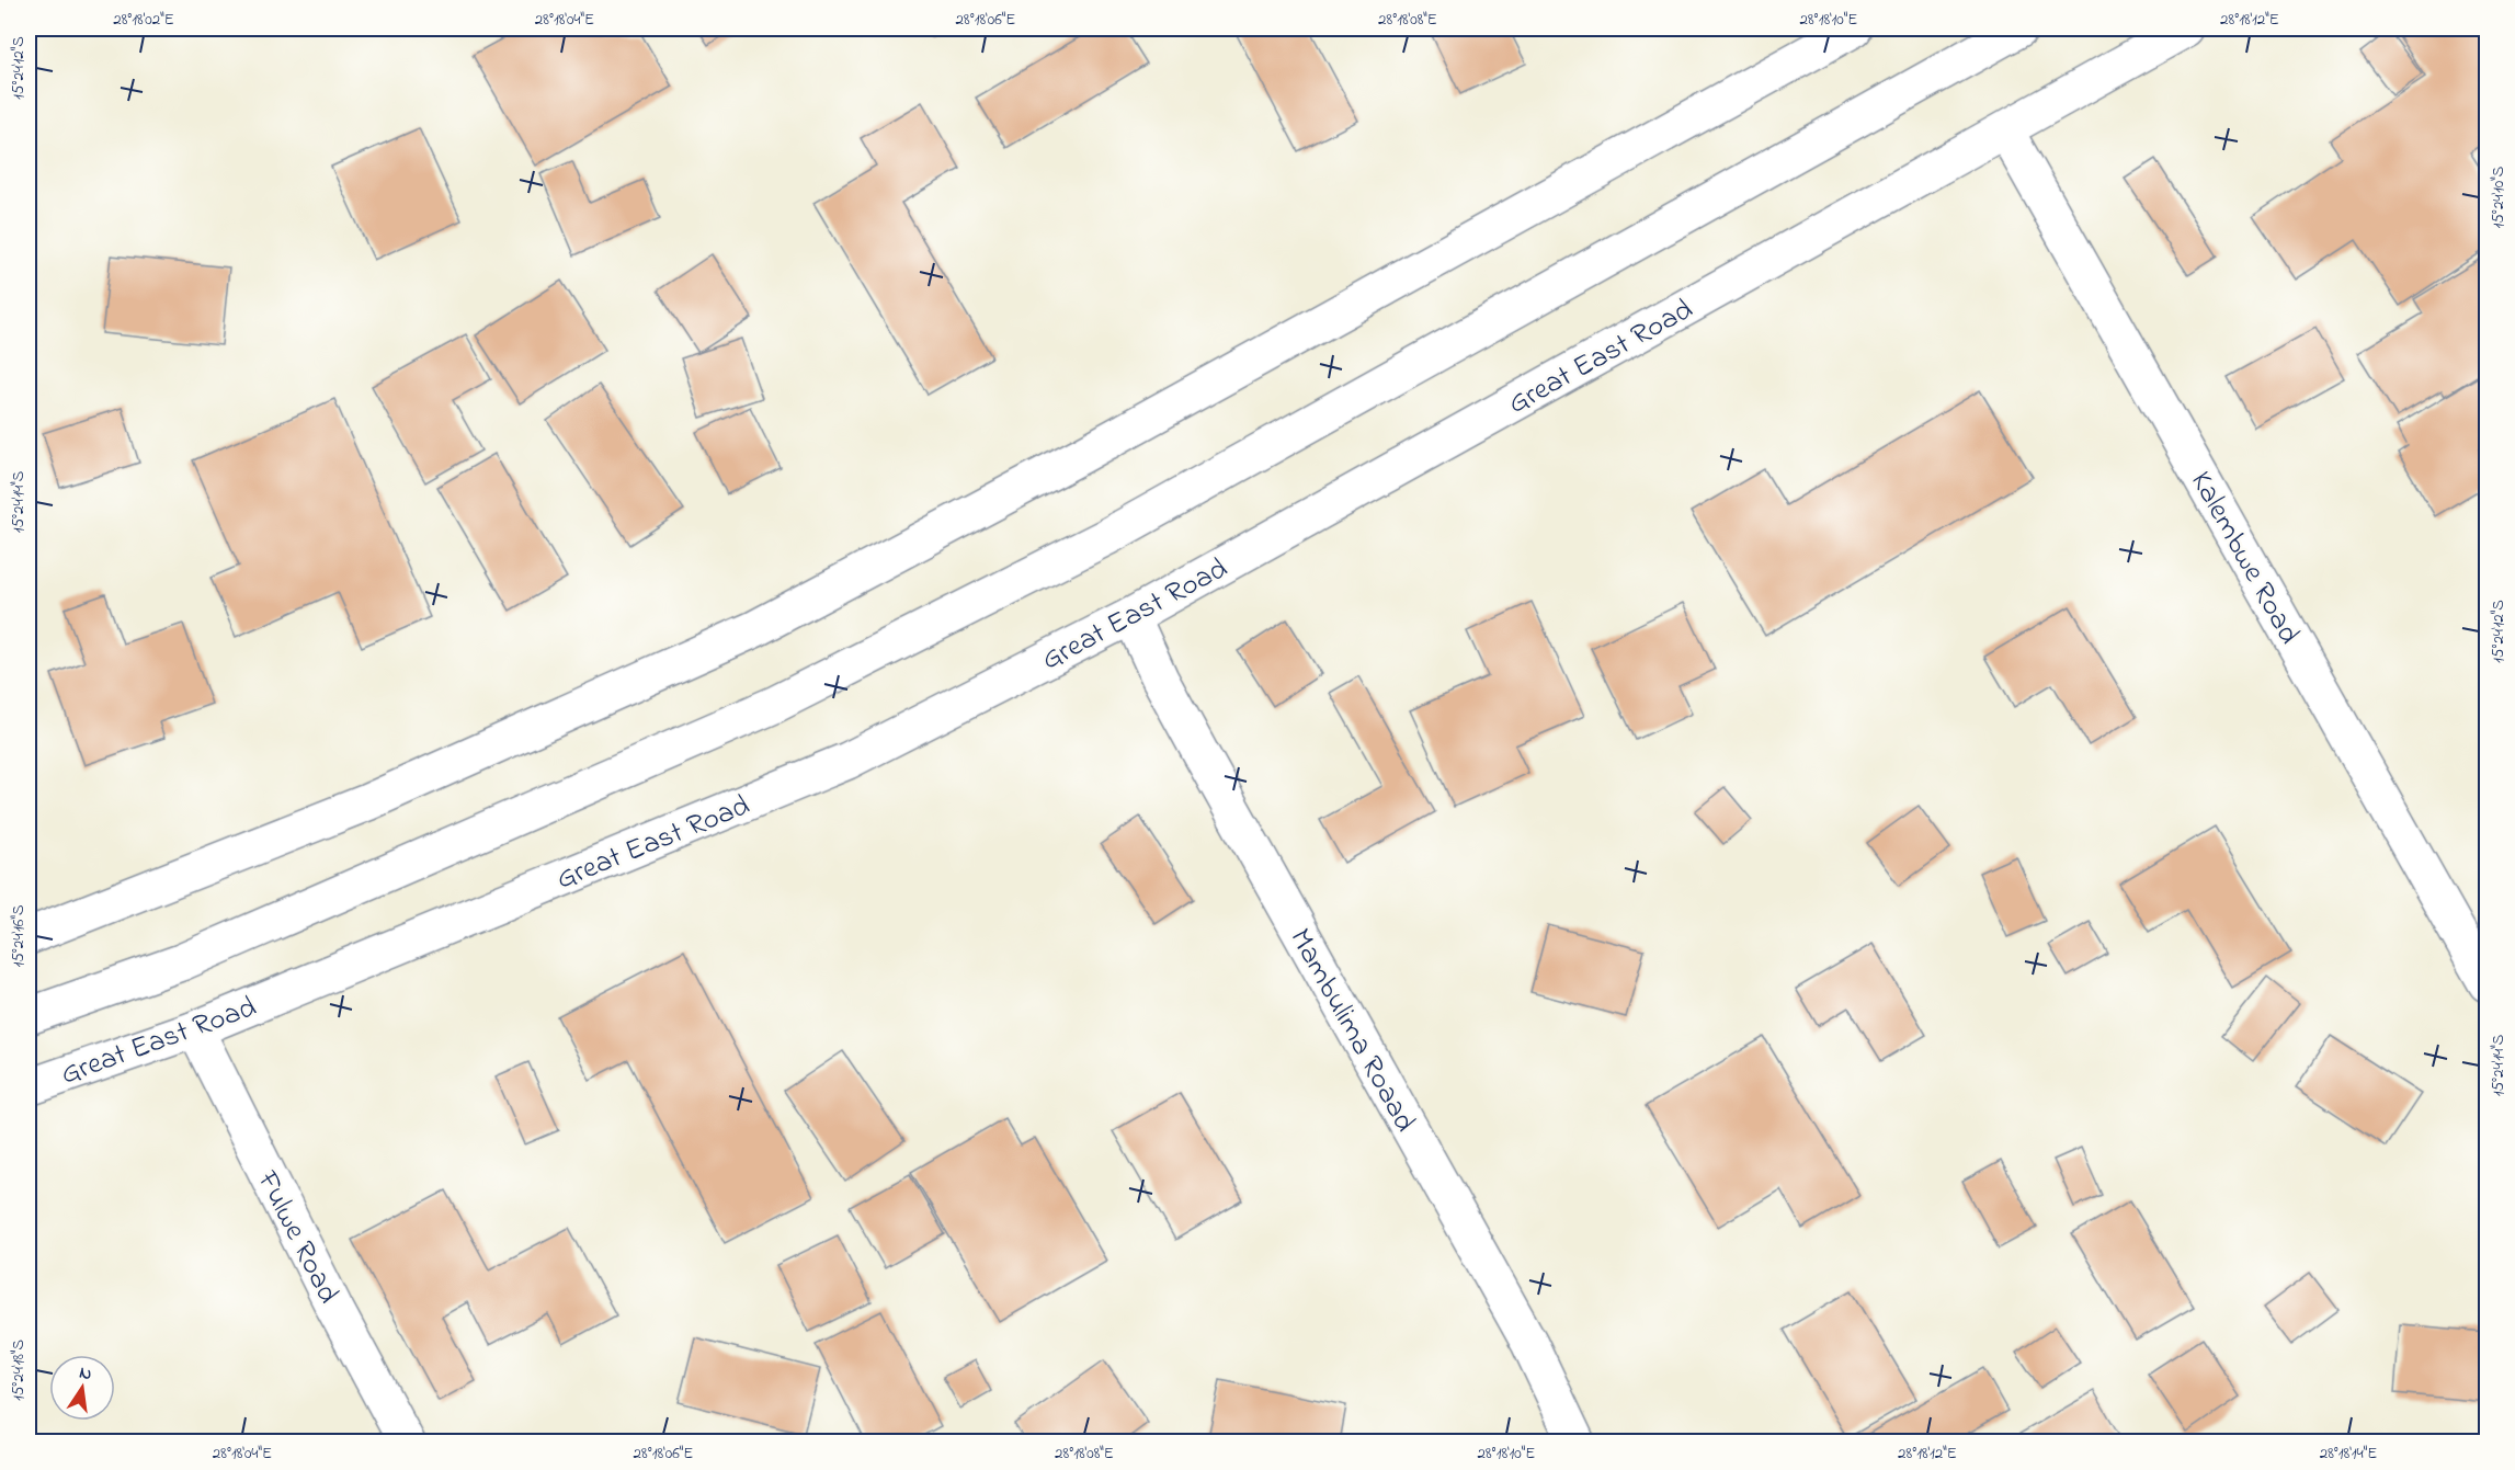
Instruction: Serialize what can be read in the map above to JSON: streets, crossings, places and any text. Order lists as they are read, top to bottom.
{
  "streets": {
    "main road": [
      "Great East Road",
      "Kalembwe Road",
      "Mambulima Roaad",
      "Fulwe Road"
    ]
  },
  "crossings": [
    ["Great East Road", "Kalembwe Road"],
    ["Great East Road", "Mambulima Roaad"],
    ["Great East Road", "Fulwe Road"]
  ],
  "north": "top",
  "coordinates": [
    "28°18'02\"E",
    "28°18'04\"E",
    "28°18'06\"E",
    "28°18'08\"E",
    "28°18'10\"E",
    "28°18'12\"E",
    "15°24'12\"S",
    "15°24'10\"S",
    "15°24'14\"S",
    "15°24'16\"S",
    "15°24'18\"S",
    "28°18'14\"E"
  ]
}
